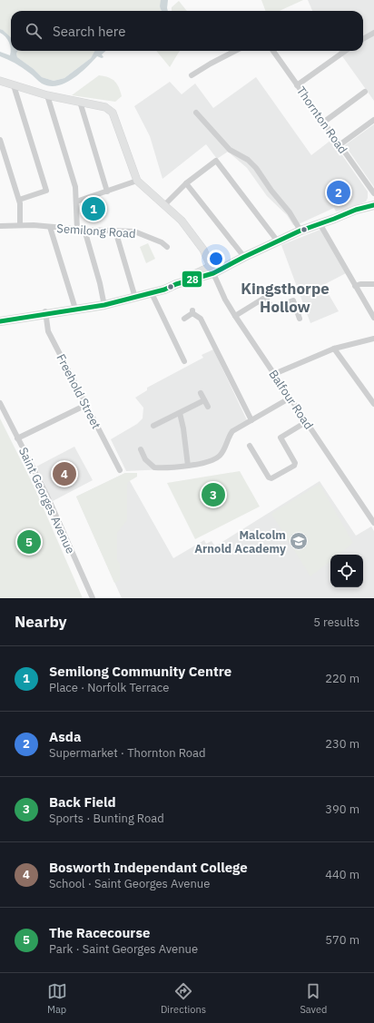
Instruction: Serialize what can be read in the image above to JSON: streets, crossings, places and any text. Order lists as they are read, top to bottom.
{
  "streets": {
    "street": [
      "Thornton Road",
      "Semilong Road",
      "Freehold Street",
      "Balfour Road",
      "Saint Georges Avenue"
    ]
  },
  "districts": ["Kingsthorpe Hollow"],
  "places": {
    "school or university": ["Malcolm Arnold Academy"]
  },
  "lines": ["transit line 28"],
  "page": {
    "search": "Search here",
    "pins": [
      "2",
      "1",
      "4",
      "3",
      "5"
    ],
    "heading": ["Nearby", "5 results"],
    "list": [
      {
        "mark": "1",
        "name": "Semilong Community Centre",
        "note": "Place · Norfolk Terrace",
        "value": "220 m"
      },
      {
        "mark": "2",
        "name": "Asda",
        "note": "Supermarket · Thornton Road",
        "value": "230 m"
      },
      {
        "mark": "3",
        "name": "Back Field",
        "note": "Sports · Bunting Road",
        "value": "390 m"
      },
      {
        "mark": "4",
        "name": "Bosworth Independant College",
        "note": "School · Saint Georges Avenue",
        "value": "440 m"
      },
      {
        "mark": "5",
        "name": "The Racecourse",
        "note": "Park · Saint Georges Avenue",
        "value": "570 m"
      }
    ],
    "nav": ["Map", "Directions", "Saved"]
  }
}
